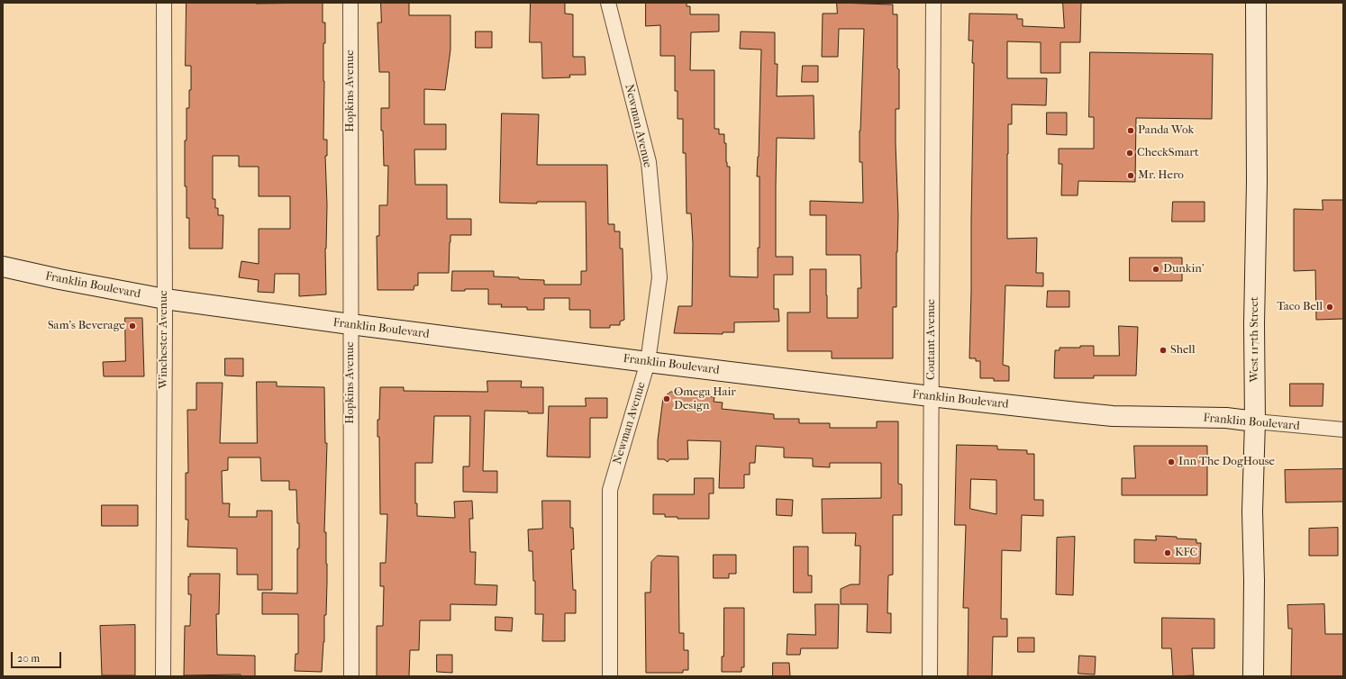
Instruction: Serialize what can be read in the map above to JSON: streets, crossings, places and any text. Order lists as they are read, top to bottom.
{
  "streets": {
    "street": [
      "Hopkins Avenue",
      "Newman Avenue",
      "Franklin Boulevard",
      "Winchester Avenue",
      "Coutant Avenue",
      "West 117th Street"
    ]
  },
  "crossings": [
    ["Hopkins Avenue", "Franklin Boulevard"],
    ["Newman Avenue", "Franklin Boulevard"],
    ["Franklin Boulevard", "Winchester Avenue"],
    ["Franklin Boulevard", "Coutant Avenue"],
    ["Franklin Boulevard", "West 117th Street"]
  ],
  "places": [
    "Panda Wok",
    "CheckSmart",
    "Mr. Hero",
    "Dunkin'",
    "Taco Bell",
    "Sam's Beverage",
    "Shell",
    "Omega Hair Design",
    "Inn The DogHouse",
    "KFC"
  ],
  "scale_bar": "20 m"
}
